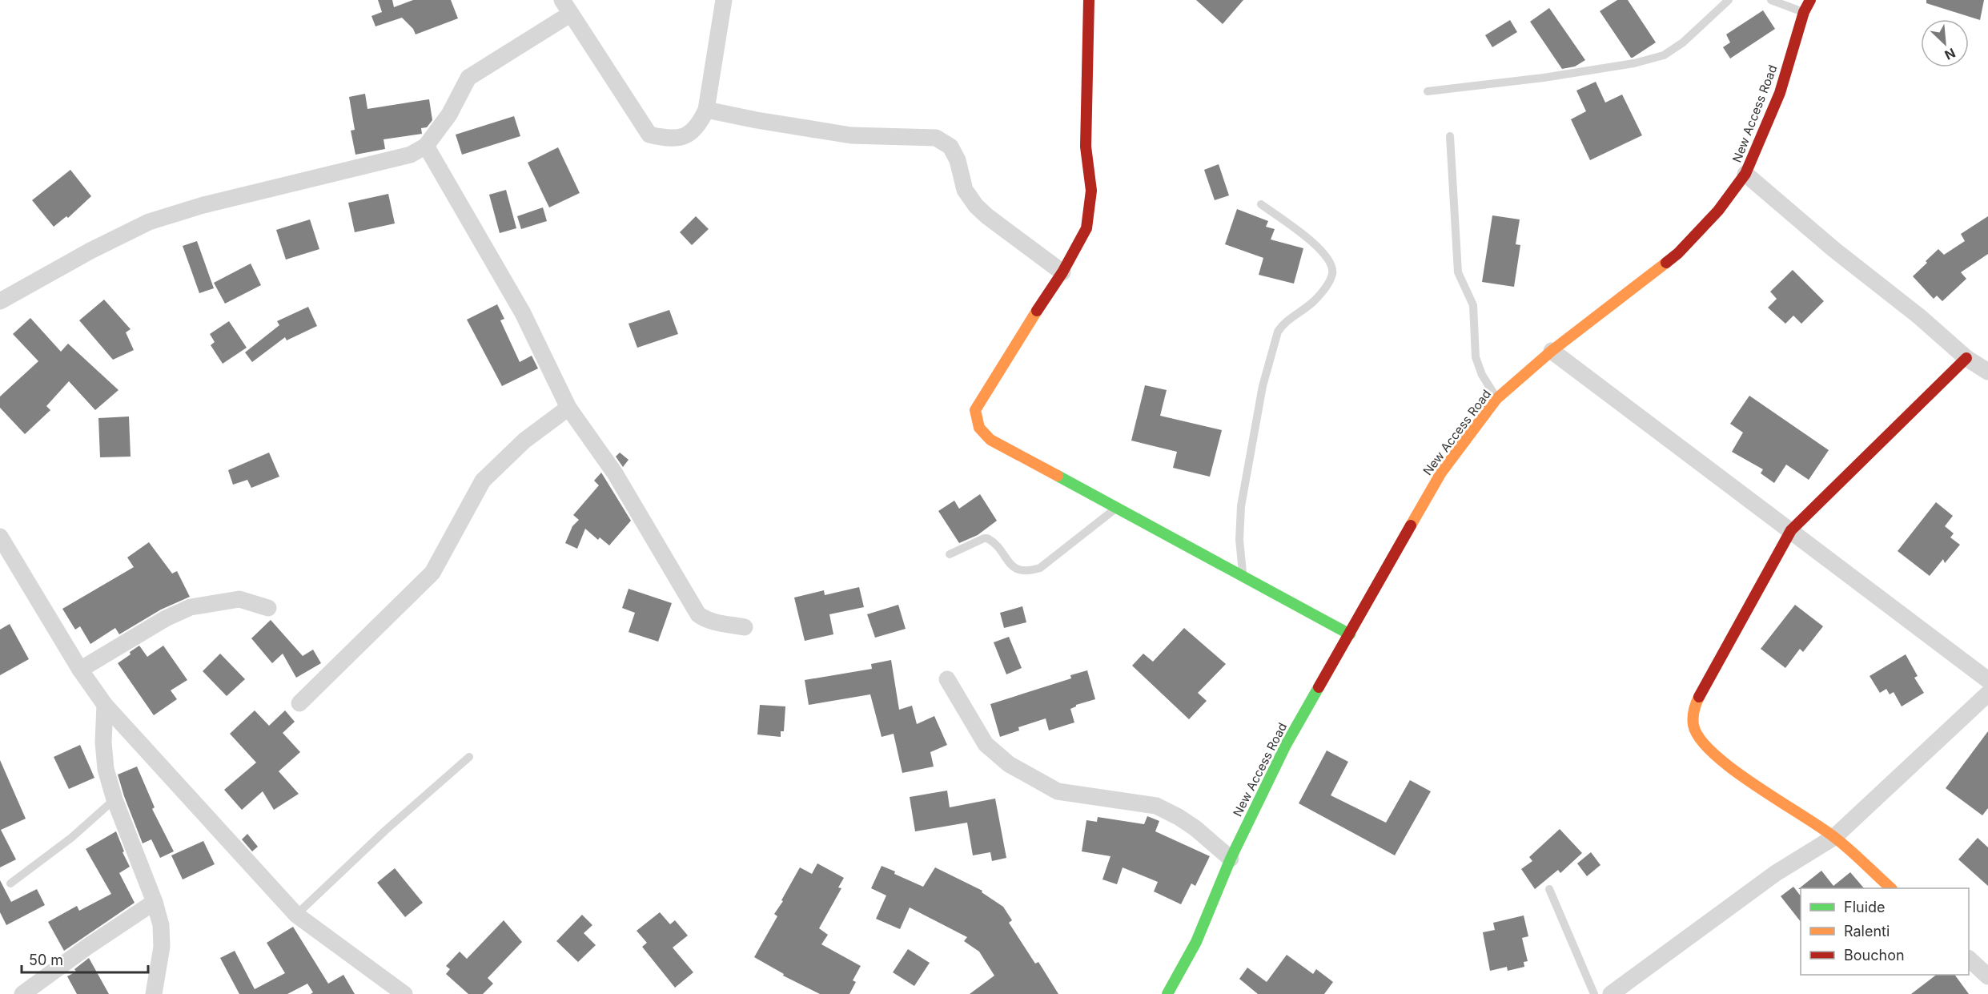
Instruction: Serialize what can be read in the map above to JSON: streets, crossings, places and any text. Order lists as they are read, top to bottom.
{
  "streets": {
    "street": ["New Access Road"]
  },
  "legend": ["Fluide", "Ralenti", "Bouchon"],
  "scale_bar": "50 m",
  "north": "bottom right"
}
